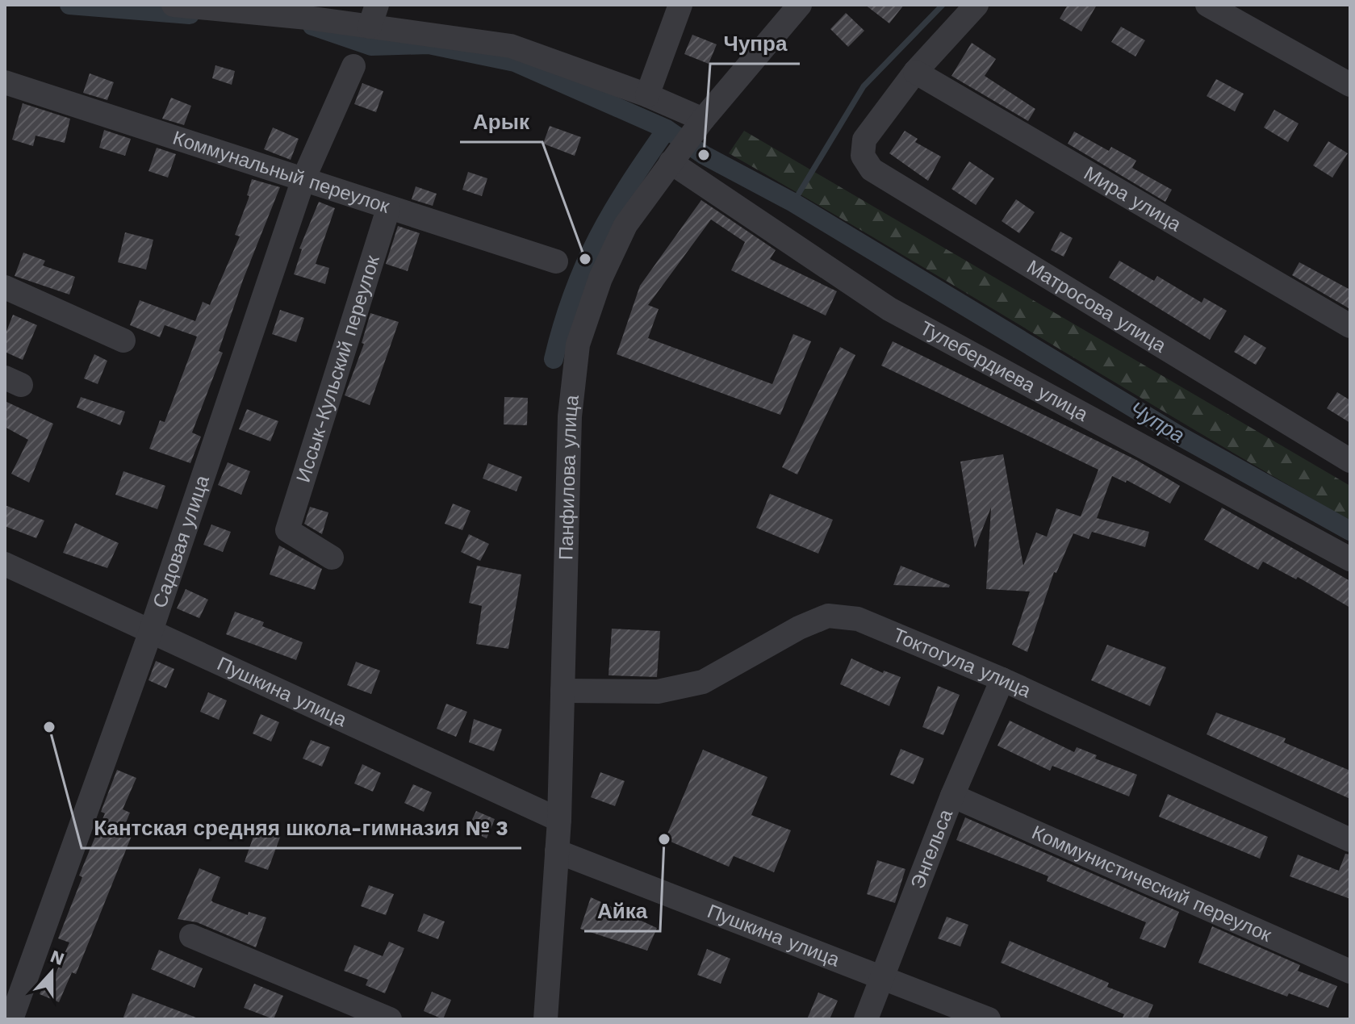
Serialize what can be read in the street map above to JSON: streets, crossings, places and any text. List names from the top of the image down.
{
  "streets": {
    "street": [
      "Коммунальный переулок",
      "Мира улица",
      "Матросова улица",
      "Иссык-Кульский переулок",
      "Тулебердиева улица",
      "Панфилова улица",
      "Садовая улица",
      "Токтогула улица",
      "Пушкина улица",
      "Энгельса",
      "Коммунистический переулок"
    ]
  },
  "crossings": [
    ["Коммунальный переулок", "Иссык-Кульский переулок"],
    ["Коммунальный переулок", "Садовая улица"],
    ["Мира улица", "Матросова улица"],
    ["Тулебердиева улица", "Панфилова улица"],
    ["Панфилова улица", "Токтогула улица"],
    ["Панфилова улица", "Пушкина улица"],
    ["Садовая улица", "Пушкина улица"],
    ["Токтогула улица", "Энгельса"],
    ["Пушкина улица", "Энгельса"],
    ["Энгельса", "Коммунистический переулок"]
  ],
  "water": ["Чупра"],
  "places": [
    "Чупра",
    "Арык",
    "Кантская средняя школа-гимназия № 3",
    "Айка"
  ],
  "north": "top"
}
